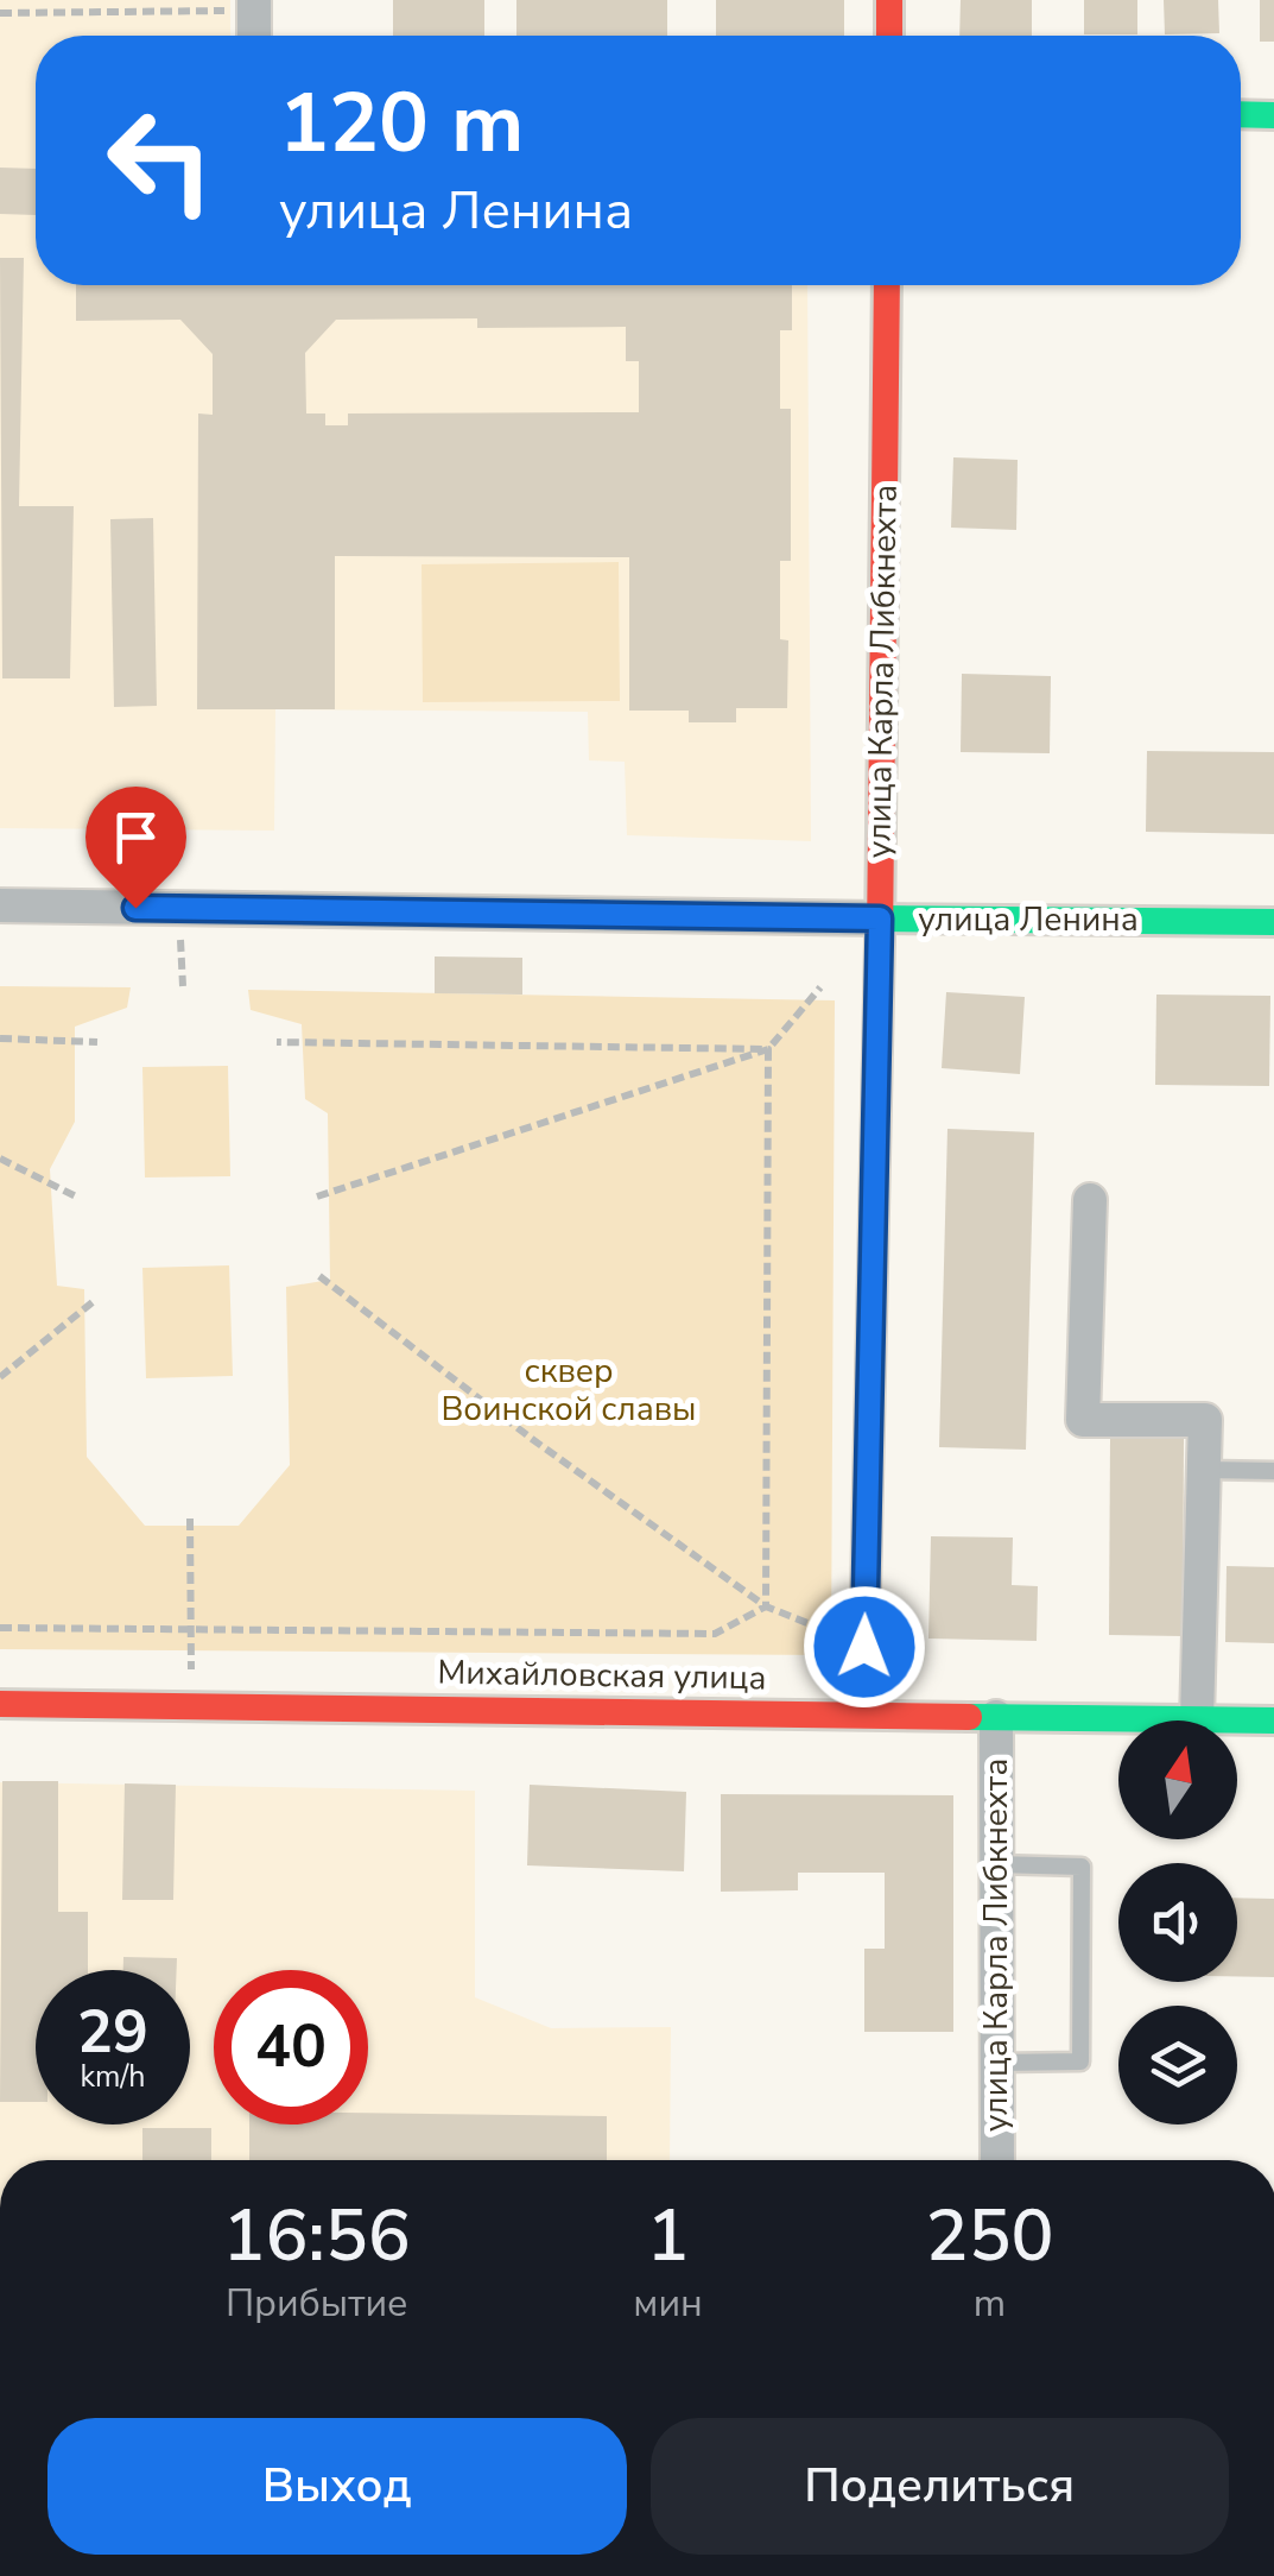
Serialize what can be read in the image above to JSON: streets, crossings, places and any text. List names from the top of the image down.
{
  "streets": {
    "street": ["улица Карла Либкнехта", "улица Ленина", "Михайловская улица"]
  },
  "crossings": [
    ["улица Карла Либкнехта", "улица Ленина"],
    ["улица Карла Либкнехта", "Михайловская улица"]
  ],
  "parks": ["сквер Воинской славы"],
  "north": "top",
  "page": {
    "turn": ["120 m", "улица Ленина"],
    "speed": "29 km/h",
    "limit": "40",
    "eta": [
      "16:56",
      "Прибытие",
      "1",
      "мин",
      "250",
      "m"
    ],
    "buttons": ["Выход", "Поделиться"]
  }
}
